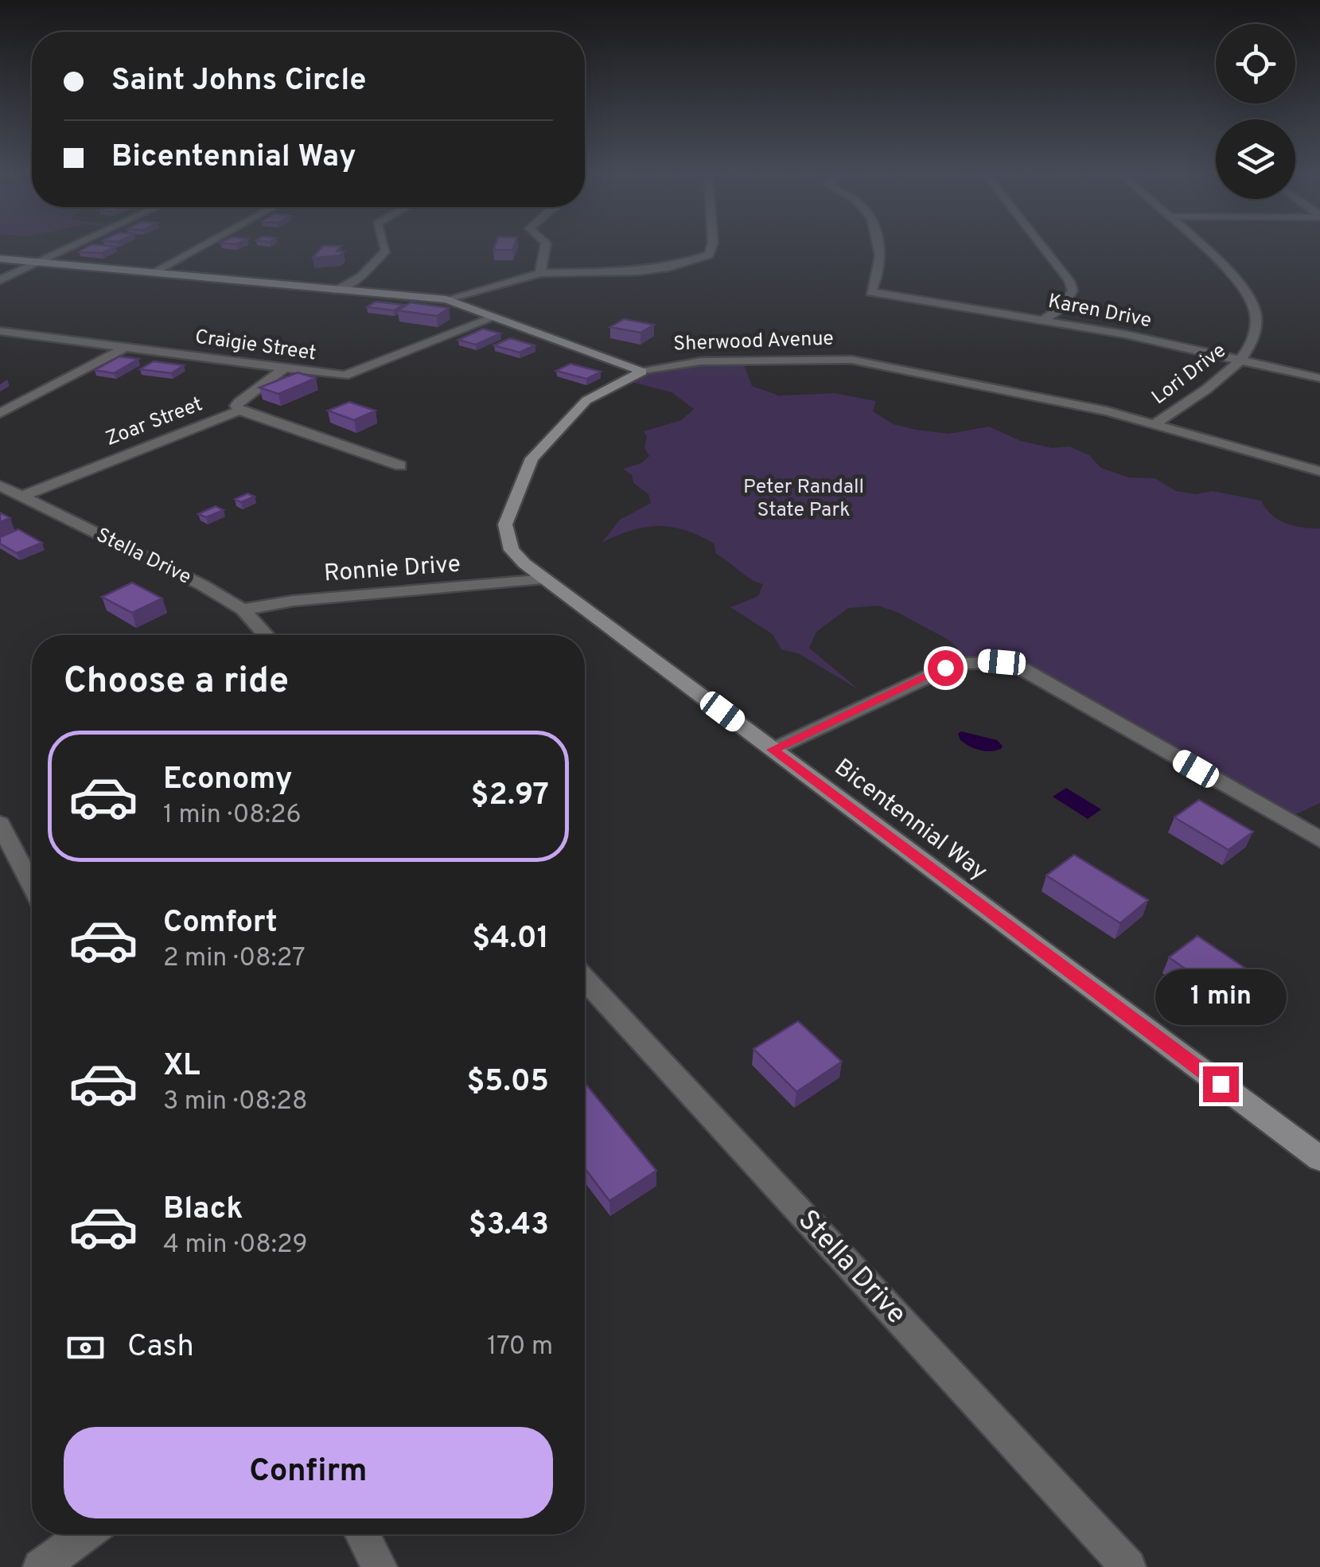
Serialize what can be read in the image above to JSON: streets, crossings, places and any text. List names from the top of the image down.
{
  "streets": {
    "street": [
      "Karen Drive",
      "Sherwood Avenue",
      "Craigie Street",
      "Lori Drive",
      "Zoar Street",
      "Stella Drive",
      "Ronnie Drive",
      "Bicentennial Way"
    ]
  },
  "crossings": [
    ["Karen Drive", "Lori Drive"],
    ["Sherwood Avenue", "Craigie Street"],
    ["Sherwood Avenue", "Lori Drive"],
    ["Sherwood Avenue", "Bicentennial Way"],
    ["Craigie Street", "Zoar Street"],
    ["Zoar Street", "Stella Drive"],
    ["Stella Drive", "Ronnie Drive"],
    ["Ronnie Drive", "Bicentennial Way"]
  ],
  "parks": ["Peter Randall State Park"],
  "page": {
    "banner": ["Saint Johns Circle", "Bicentennial Way"],
    "heading": "Choose a ride",
    "list": [
      {
        "name": "Economy",
        "note": "1 min · 08:26",
        "value": "$2.97"
      },
      {
        "name": "Comfort",
        "note": "2 min · 08:27",
        "value": "$4.01"
      },
      {
        "name": "XL",
        "note": "3 min · 08:28",
        "value": "$5.05"
      },
      {
        "name": "Black",
        "note": "4 min · 08:29",
        "value": "$3.43"
      }
    ],
    "bubble": "1 min",
    "pay": ["Cash", "170 m"],
    "buttons": "Confirm"
  }
}
